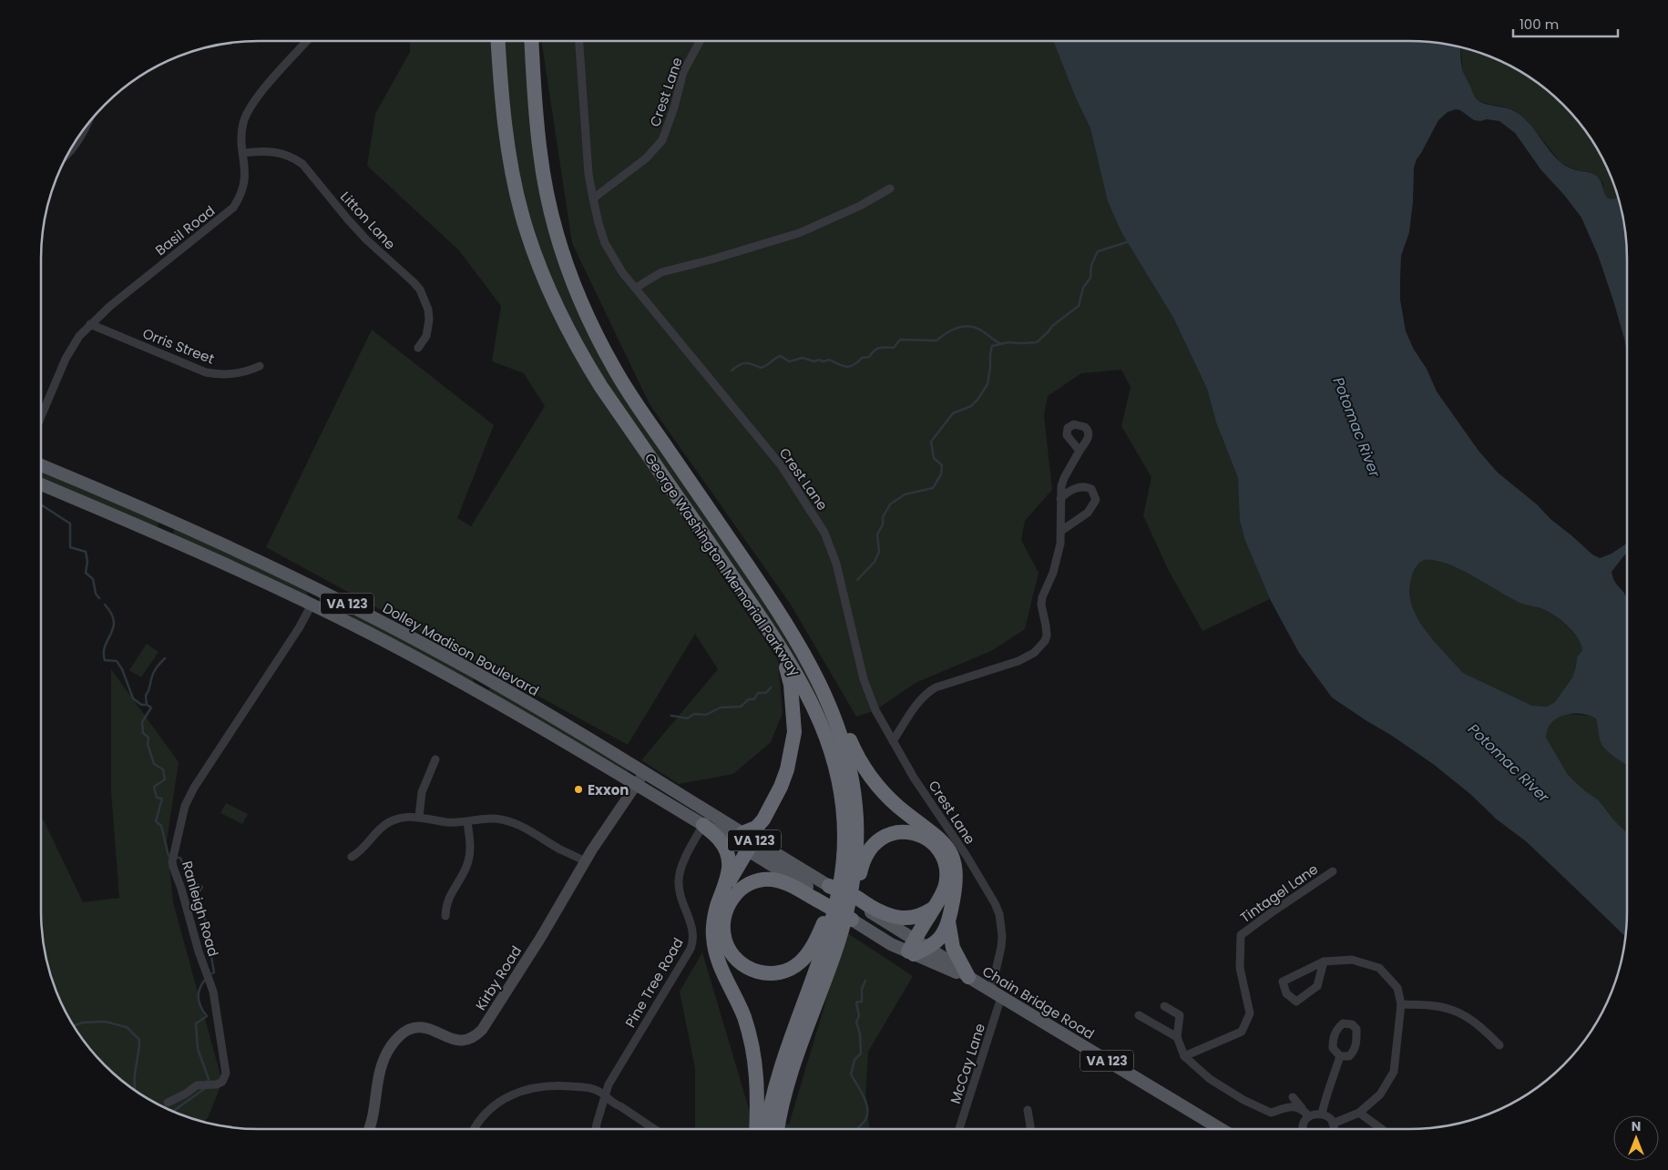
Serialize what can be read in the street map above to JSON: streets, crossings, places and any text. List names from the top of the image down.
{
  "streets": {
    "highway": ["George Washington Memorial Parkway"],
    "main road": [
      "VA 123",
      "Dolley Madison Boulevard",
      "Kirby Road",
      "Chain Bridge Road"
    ],
    "street": [
      "Crest Lane",
      "Litton Lane",
      "Basil Road",
      "Orris Street",
      "Tintagel Lane",
      "Ranleigh Road",
      "Pine Tree Road",
      "McCay Lane"
    ]
  },
  "crossings": [
    ["Crest Lane", "Chain Bridge Road"],
    ["Crest Lane", "McCay Lane"],
    ["Litton Lane", "Basil Road"],
    ["Basil Road", "Orris Street"],
    ["George Washington Memorial Parkway", "Dolley Madison Boulevard"],
    ["Dolley Madison Boulevard", "Ranleigh Road"],
    ["Dolley Madison Boulevard", "Kirby Road"],
    ["Dolley Madison Boulevard", "Pine Tree Road"],
    ["Chain Bridge Road", "McCay Lane"]
  ],
  "water": ["Potomac River"],
  "places": ["Exxon"],
  "scale_bar": "100 m",
  "north": "top"
}
